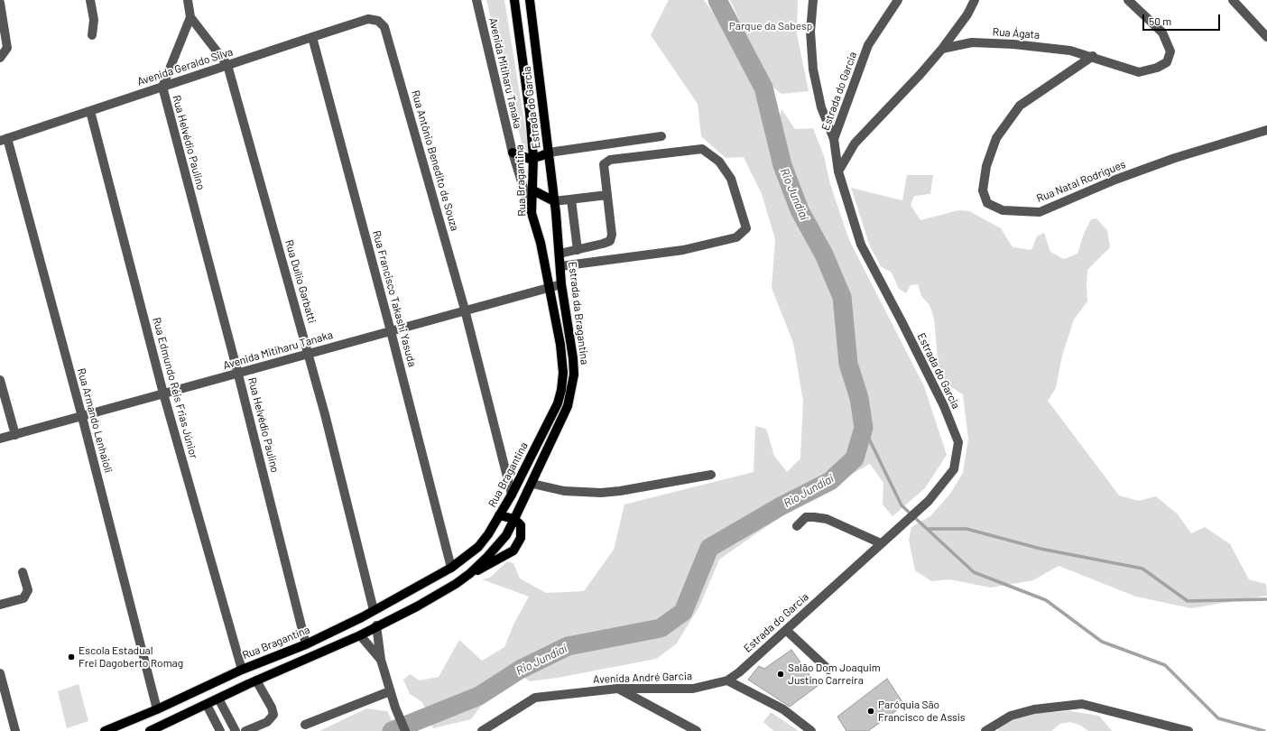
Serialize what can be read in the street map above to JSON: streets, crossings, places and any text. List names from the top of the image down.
{
  "streets": {
    "main road": ["Estrada do Garcia", "Rua Bragantina", "Estrada da Bragantina"],
    "street": [
      "Rua Ágata",
      "Avenida Geraldo Silva",
      "Avenida Mitiharu Tanaka",
      "Rua Helvédio Paulino",
      "Rua Antônio Benedito de Souza",
      "Rua Natal Rodrigues",
      "Rua Duílio Garbatti",
      "Rua Francisco Takashi Yasuda",
      "Rua Edmundo Réis Frias Júnior",
      "Rua Armando Lenhaioli",
      "Avenida André Garcia"
    ]
  },
  "crossings": [
    ["Rua Ágata", "Rua Natal Rodrigues"],
    ["Avenida Geraldo Silva", "Rua Helvédio Paulino"],
    ["Avenida Geraldo Silva", "Rua Antônio Benedito de Souza"],
    ["Avenida Geraldo Silva", "Rua Duílio Garbatti"],
    ["Avenida Geraldo Silva", "Rua Francisco Takashi Yasuda"],
    ["Avenida Geraldo Silva", "Rua Edmundo Réis Frias Júnior"],
    ["Avenida Geraldo Silva", "Rua Armando Lenhaioli"],
    ["Avenida Mitiharu Tanaka", "Rua Helvédio Paulino"],
    ["Avenida Mitiharu Tanaka", "Rua Antônio Benedito de Souza"],
    ["Avenida Mitiharu Tanaka", "Rua Bragantina"],
    ["Avenida Mitiharu Tanaka", "Rua Duílio Garbatti"],
    ["Avenida Mitiharu Tanaka", "Rua Francisco Takashi Yasuda"],
    ["Avenida Mitiharu Tanaka", "Estrada da Bragantina"],
    ["Avenida Mitiharu Tanaka", "Rua Edmundo Réis Frias Júnior"],
    ["Avenida Mitiharu Tanaka", "Rua Armando Lenhaioli"],
    ["Estrada do Garcia", "Estrada da Bragantina"],
    ["Estrada do Garcia", "Avenida André Garcia"],
    ["Rua Helvédio Paulino", "Rua Bragantina"],
    ["Rua Antônio Benedito de Souza", "Rua Bragantina"],
    ["Rua Bragantina", "Rua Duílio Garbatti"],
    ["Rua Bragantina", "Rua Francisco Takashi Yasuda"],
    ["Rua Bragantina", "Rua Edmundo Réis Frias Júnior"],
    ["Rua Bragantina", "Rua Armando Lenhaioli"]
  ],
  "water": ["Rio Jundiaí"],
  "parks": ["Parque da Sabesp"],
  "places": ["Escola Estadual Frei Dagoberto Romag", "Salão Dom Joaquim Justino Carreira", "Paróquia São Francisco de Assis"],
  "scale_bar": "50 m"
}
